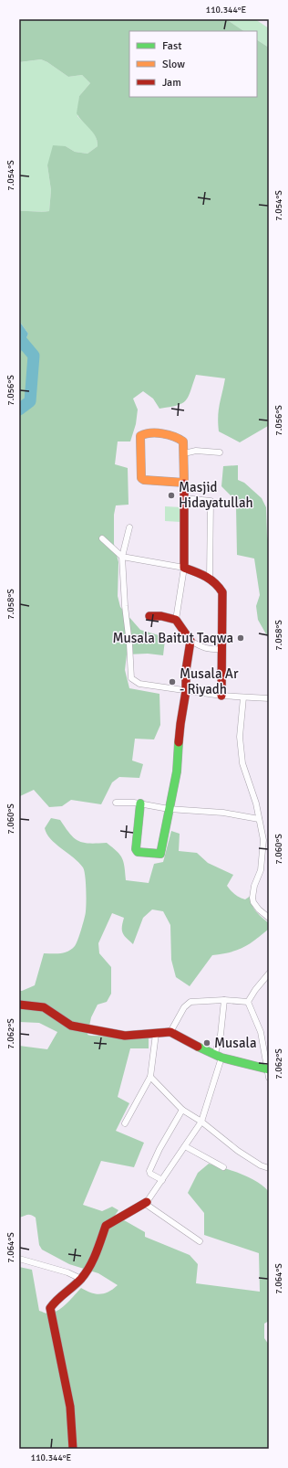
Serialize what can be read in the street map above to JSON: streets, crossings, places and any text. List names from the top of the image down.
{
  "places": [
    "Masjid Hidayatullah",
    "Musala Baitut Taqwa",
    "Musala Ar - Riyadh",
    "Musala"
  ],
  "legend": ["Fast", "Slow", "Jam"],
  "coordinates": [
    "110.344°E",
    "7.054°S",
    "7.056°S",
    "7.058°S",
    "7.060°S",
    "7.062°S",
    "7.064°S"
  ]
}
